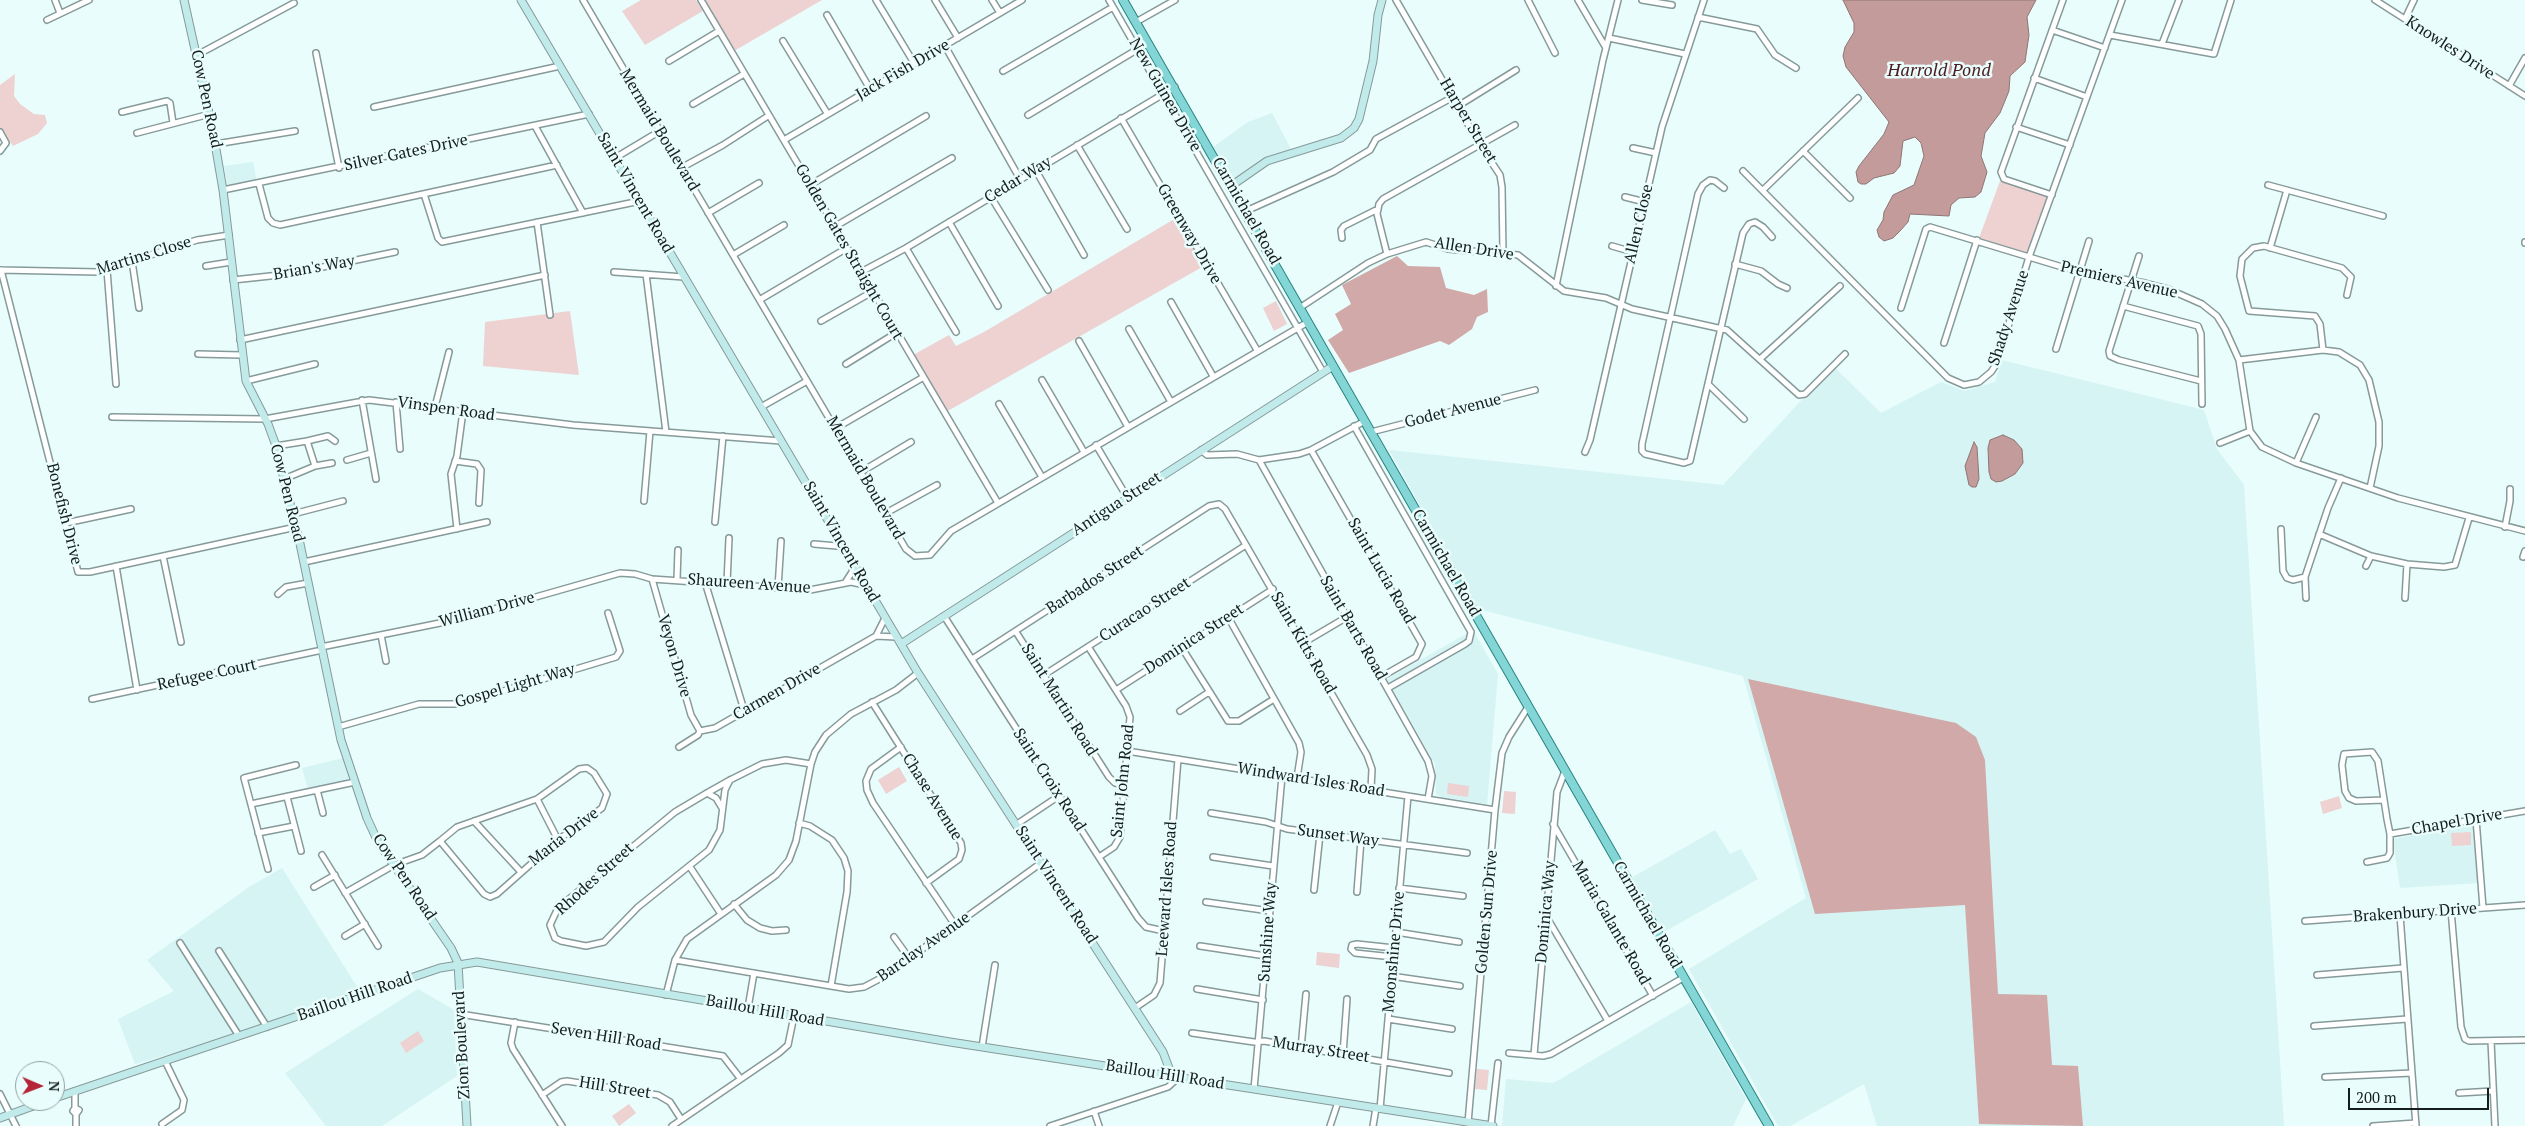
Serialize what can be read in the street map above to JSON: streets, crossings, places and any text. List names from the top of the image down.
{
  "streets": {
    "main road": [
      "Cow Pen Road",
      "Saint Vincent Road",
      "Carmichael Road",
      "Antigua Street",
      "Baillou Hill Road",
      "Zion Boulevard"
    ],
    "street": [
      "Knowles Drive",
      "Jack Fish Drive",
      "New Guinea Drive",
      "Harper Street",
      "Mermaid Boulevard",
      "Silver Gates Drive",
      "Cedar Way",
      "Allen Close",
      "Greenway Drive",
      "Allen Drive",
      "Golden Gates Straight Court",
      "Martins Close",
      "Brian's Way",
      "Premiers Avenue",
      "Shady Avenue",
      "Vinspen Road",
      "Godet Avenue",
      "Bonefish Drive",
      "Saint Lucia Road",
      "Barbados Street",
      "Shaureen Avenue",
      "William Drive",
      "Curacao Street",
      "Saint Barts Road",
      "Dominica Street",
      "Saint Kitts Road",
      "Veyon Drive",
      "Refugee Court",
      "Gospel Light Way",
      "Carmen Drive",
      "Saint Martin Road",
      "Saint Croix Road",
      "Windward Isles Road",
      "Saint John Road",
      "Chase Avenue",
      "Chapel Drive",
      "Sunset Way",
      "Maria Drive",
      "Rhodes Street",
      "Leeward Isles Road",
      "Golden Sun Drive",
      "Dominica Way",
      "Brakenbury Drive",
      "Maria Galante Road",
      "Sunshine Way",
      "Barclay Avenue",
      "Moonshine Drive",
      "Seven Hill Road",
      "Murray Street",
      "Hill Street"
    ]
  },
  "crossings": [
    ["Jack Fish Drive", "Golden Gates Straight Court"],
    ["New Guinea Drive", "Mermaid Boulevard"],
    ["New Guinea Drive", "Cedar Way"],
    ["New Guinea Drive", "Antigua Street"],
    ["Cow Pen Road", "Silver Gates Drive"],
    ["Cow Pen Road", "Martins Close"],
    ["Cow Pen Road", "Brian's Way"],
    ["Cow Pen Road", "Vinspen Road"],
    ["Cow Pen Road", "Bonefish Drive"],
    ["Cow Pen Road", "William Drive"],
    ["Cow Pen Road", "Refugee Court"],
    ["Cow Pen Road", "Gospel Light Way"],
    ["Cow Pen Road", "Maria Drive"],
    ["Cow Pen Road", "Baillou Hill Road"],
    ["Cow Pen Road", "Zion Boulevard"],
    ["Harper Street", "Allen Drive"],
    ["Mermaid Boulevard", "Carmichael Road"],
    ["Mermaid Boulevard", "Greenway Drive"],
    ["Mermaid Boulevard", "Golden Gates Straight Court"],
    ["Silver Gates Drive", "Saint Vincent Road"],
    ["Cedar Way", "Carmichael Road"],
    ["Cedar Way", "Greenway Drive"],
    ["Cedar Way", "Golden Gates Straight Court"],
    ["Saint Vincent Road", "Vinspen Road"],
    ["Saint Vincent Road", "Antigua Street"],
    ["Saint Vincent Road", "Shaureen Avenue"],
    ["Saint Vincent Road", "Leeward Isles Road"],
    ["Saint Vincent Road", "Barclay Avenue"],
    ["Saint Vincent Road", "Baillou Hill Road"],
    ["Carmichael Road", "Allen Drive"],
    ["Carmichael Road", "Godet Avenue"],
    ["Carmichael Road", "Antigua Street"],
    ["Carmichael Road", "Golden Sun Drive"],
    ["Carmichael Road", "Dominica Way"],
    ["Allen Close", "Allen Drive"],
    ["Martins Close", "Bonefish Drive"],
    ["Premiers Avenue", "Shady Avenue"],
    ["Antigua Street", "Saint Croix Road"],
    ["Saint Lucia Road", "Saint Barts Road"],
    ["Barbados Street", "Saint Kitts Road"],
    ["Barbados Street", "Saint Martin Road"],
    ["Barbados Street", "Saint Croix Road"],
    ["Shaureen Avenue", "William Drive"],
    ["Shaureen Avenue", "Veyon Drive"],
    ["William Drive", "Veyon Drive"],
    ["William Drive", "Refugee Court"],
    ["Curacao Street", "Saint Kitts Road"],
    ["Curacao Street", "Saint Martin Road"],
    ["Curacao Street", "Saint John Road"],
    ["Saint Barts Road", "Windward Isles Road"],
    ["Dominica Street", "Saint Kitts Road"],
    ["Dominica Street", "Saint John Road"],
    ["Saint Kitts Road", "Windward Isles Road"],
    ["Veyon Drive", "Carmen Drive"],
    ["Saint Martin Road", "Saint John Road"],
    ["Saint Croix Road", "Saint John Road"],
    ["Saint Croix Road", "Leeward Isles Road"],
    ["Windward Isles Road", "Saint John Road"],
    ["Windward Isles Road", "Leeward Isles Road"],
    ["Windward Isles Road", "Golden Sun Drive"],
    ["Windward Isles Road", "Sunshine Way"],
    ["Windward Isles Road", "Moonshine Drive"],
    ["Sunset Way", "Sunshine Way"],
    ["Sunset Way", "Moonshine Drive"],
    ["Golden Sun Drive", "Baillou Hill Road"],
    ["Dominica Way", "Maria Galante Road"],
    ["Sunshine Way", "Baillou Hill Road"],
    ["Sunshine Way", "Murray Street"],
    ["Moonshine Drive", "Baillou Hill Road"],
    ["Moonshine Drive", "Murray Street"],
    ["Baillou Hill Road", "Zion Boulevard"],
    ["Seven Hill Road", "Zion Boulevard"]
  ],
  "water": ["Harrold Pond"],
  "scale_bar": "200 m",
  "north": "right"
}
